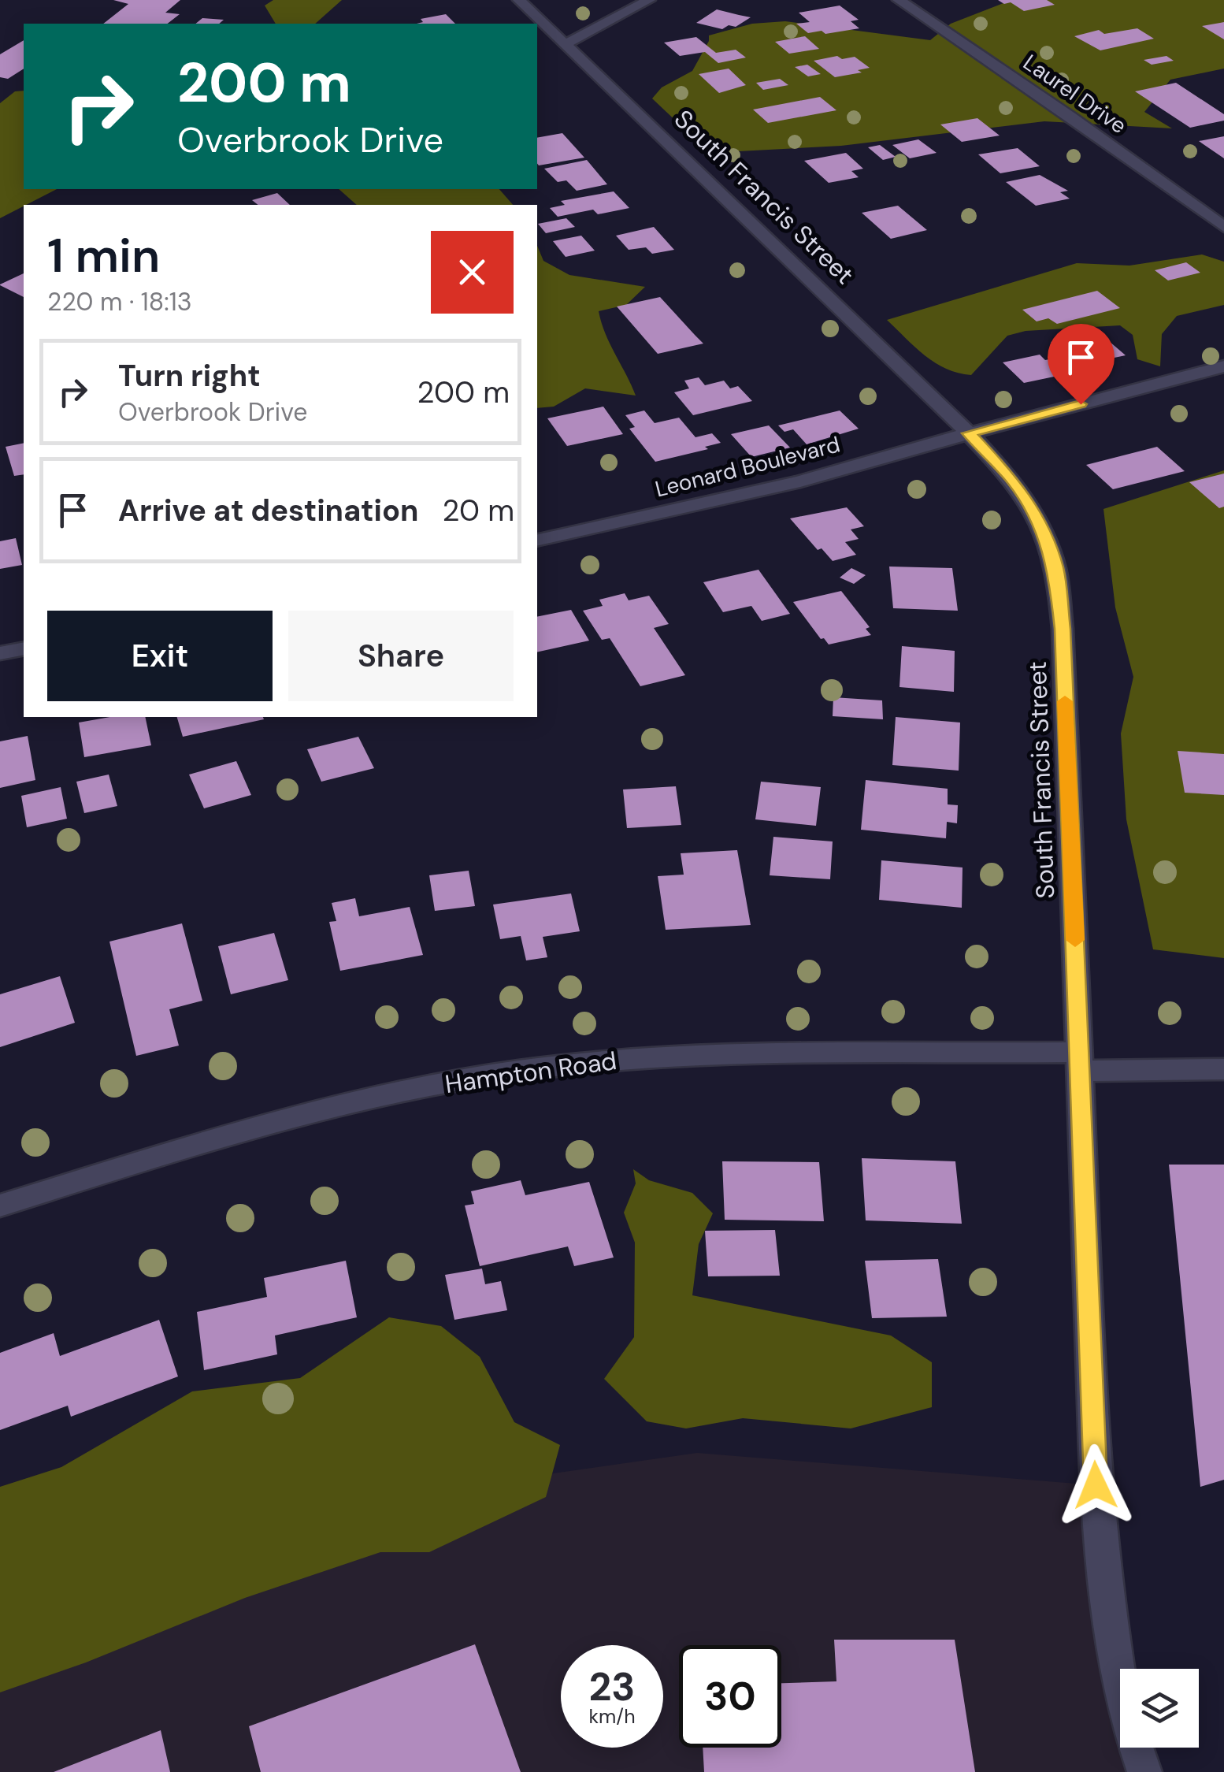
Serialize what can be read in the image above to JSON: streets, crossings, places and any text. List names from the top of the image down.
{
  "streets": {
    "street": [
      "Laurel Drive",
      "South Francis Street",
      "Leonard Boulevard",
      "Hampton Road"
    ]
  },
  "crossings": [
    ["South Francis Street", "Leonard Boulevard"],
    ["South Francis Street", "Hampton Road"]
  ],
  "page": {
    "turn": ["200 m", "Overbrook Drive"],
    "heading": ["1 min", "220 m · 18:13"],
    "list": [
      {
        "name": "Turn right",
        "note": "Overbrook Drive",
        "value": "200 m"
      },
      {
        "name": "Arrive at destination",
        "value": "20 m"
      }
    ],
    "buttons": ["Exit", "Share"],
    "speed": "23 km/h",
    "limit": "30"
  }
}
